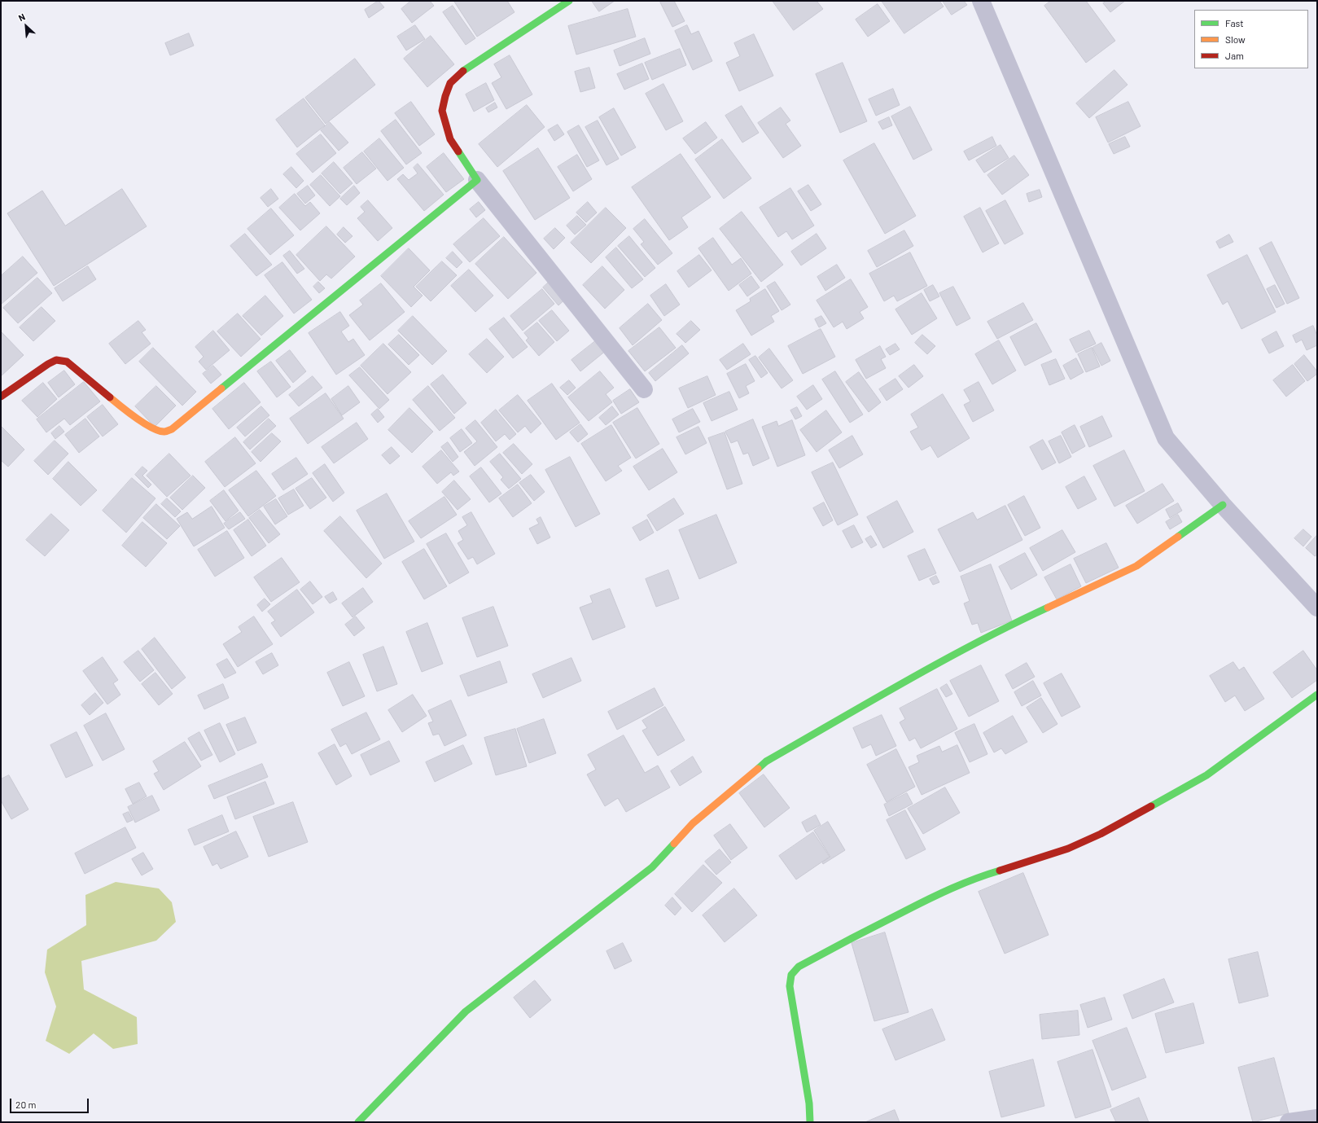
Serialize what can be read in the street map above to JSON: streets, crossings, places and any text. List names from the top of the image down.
{
  "legend": ["Fast", "Slow", "Jam"],
  "scale_bar": "20 m",
  "north": "top left"
}
